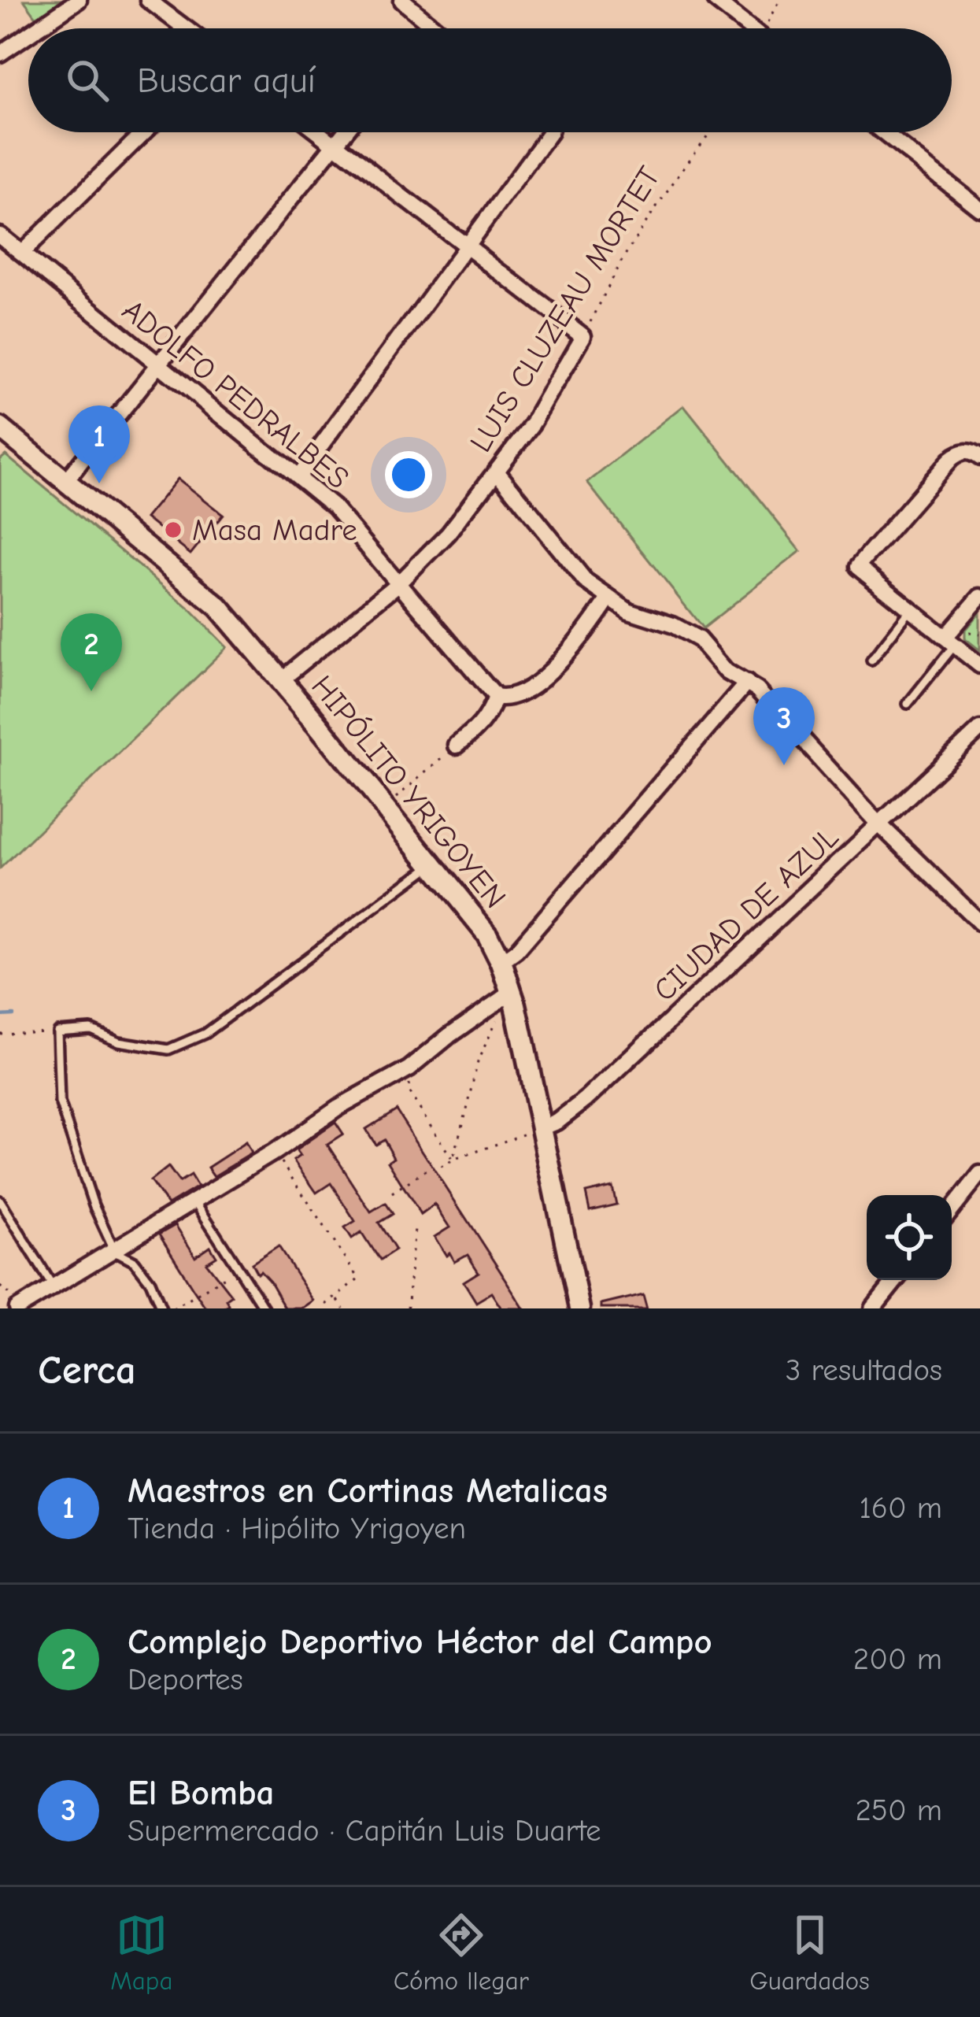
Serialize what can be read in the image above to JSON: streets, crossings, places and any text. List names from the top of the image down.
{
  "streets": {
    "street": [
      "LUIS CLUZEAU MORTET",
      "ADOLFO PEDRALBES",
      "HIPÓLITO YRIGOYEN",
      "CIUDAD DE AZUL"
    ]
  },
  "crossings": [
    ["LUIS CLUZEAU MORTET", "ADOLFO PEDRALBES"],
    ["LUIS CLUZEAU MORTET", "HIPÓLITO YRIGOYEN"],
    ["HIPÓLITO YRIGOYEN", "CIUDAD DE AZUL"]
  ],
  "places": ["Masa Madre"],
  "page": {
    "search": "Buscar aquí",
    "pins": ["1", "2", "3"],
    "heading": ["Cerca", "3 resultados"],
    "list": [
      {
        "mark": "1",
        "name": "Maestros en Cortinas Metalicas",
        "note": "Tienda · Hipólito Yrigoyen",
        "value": "160 m"
      },
      {
        "mark": "2",
        "name": "Complejo Deportivo Héctor del Campo",
        "note": "Deportes",
        "value": "200 m"
      },
      {
        "mark": "3",
        "name": "El Bomba",
        "note": "Supermercado · Capitán Luis Duarte",
        "value": "250 m"
      }
    ],
    "nav": ["Mapa", "Cómo llegar", "Guardados"]
  }
}
